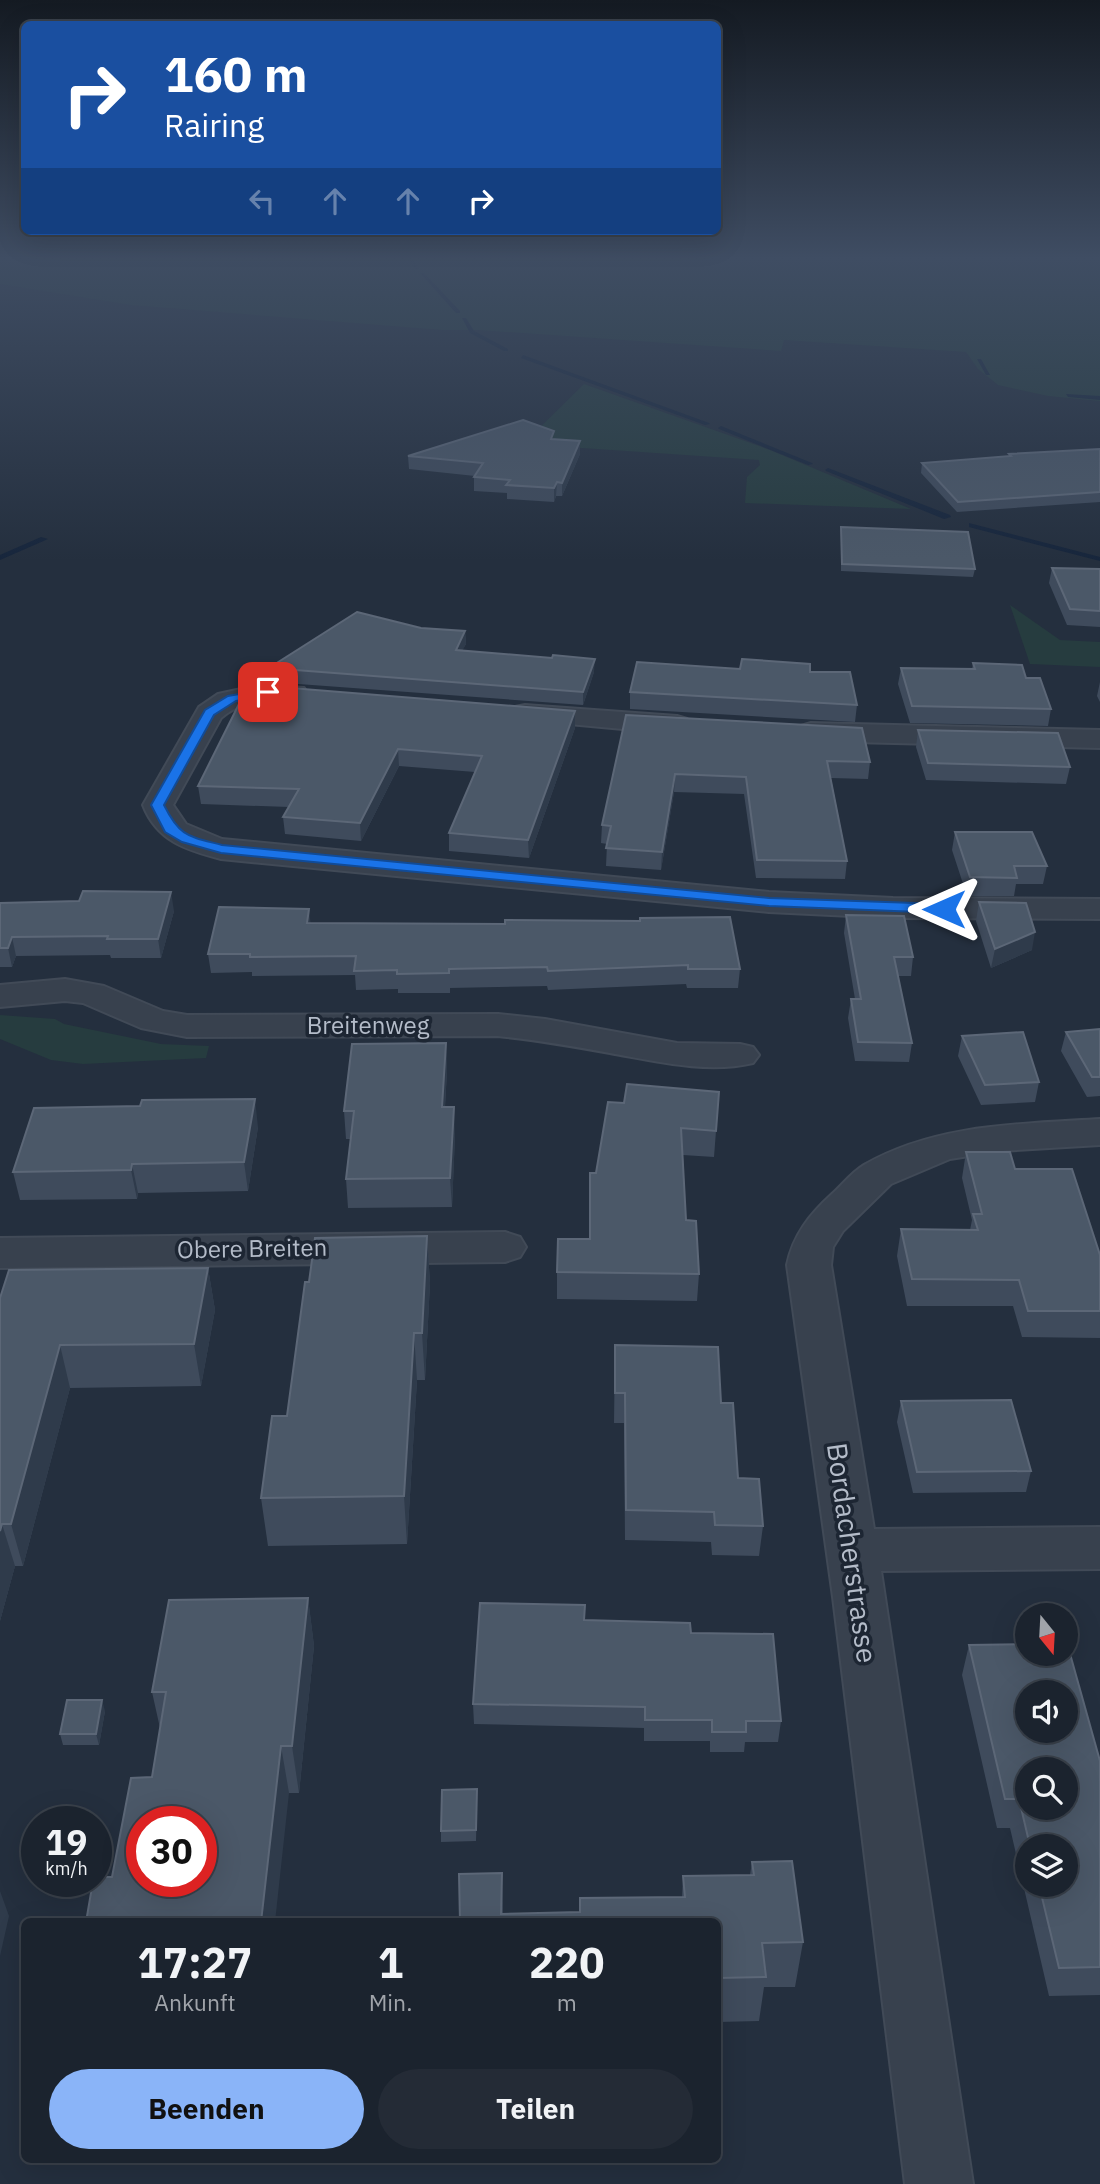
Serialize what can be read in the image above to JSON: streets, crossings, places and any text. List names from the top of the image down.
{
  "streets": {
    "street": ["Breitenweg", "Obere Breiten", "Bordacherstrasse"]
  },
  "north": "bottom",
  "page": {
    "turn": ["160 m", "Rairing"],
    "speed": "19 km/h",
    "limit": "30",
    "eta": [
      "17:27",
      "Ankunft",
      "1",
      "Min.",
      "220",
      "m"
    ],
    "buttons": ["Beenden", "Teilen"]
  }
}
